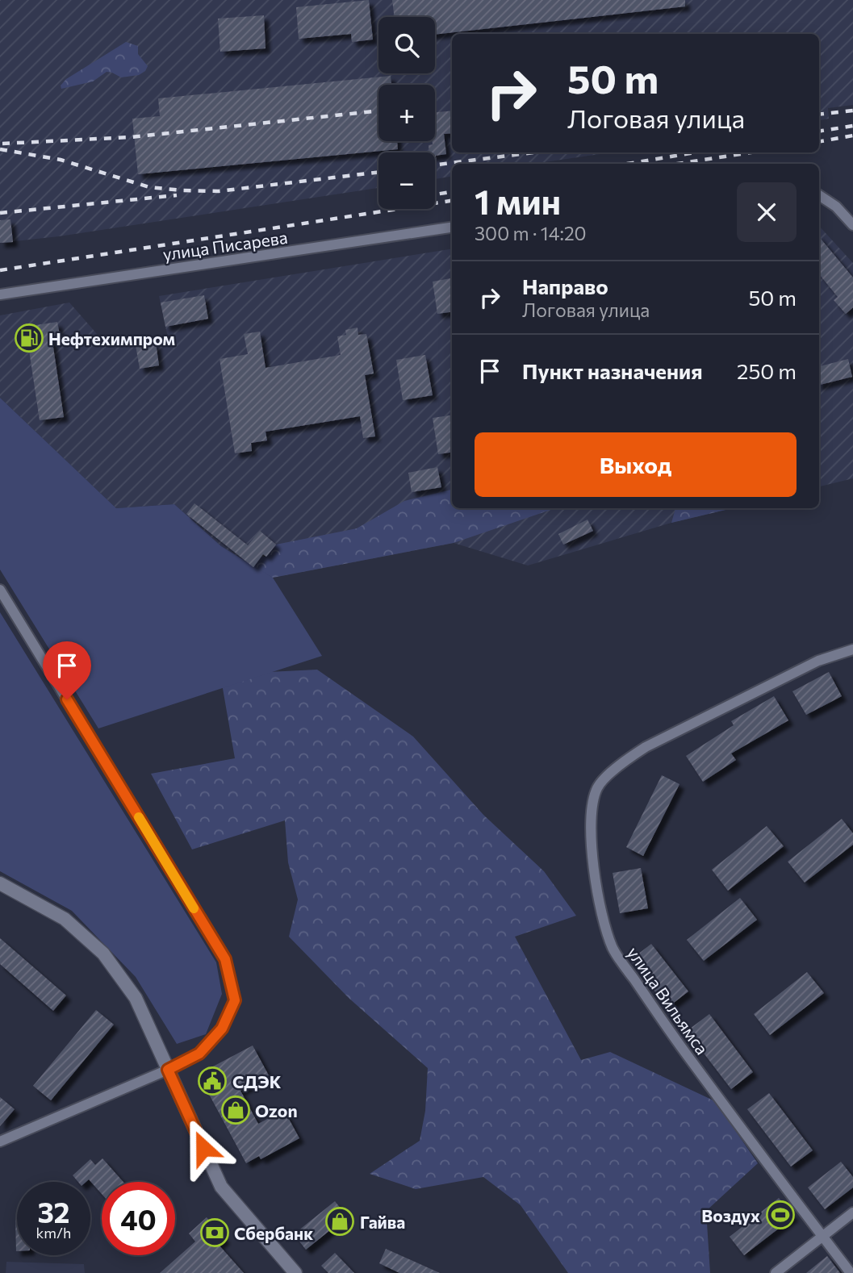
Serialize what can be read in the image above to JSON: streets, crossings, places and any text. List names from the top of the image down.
{
  "streets": {
    "street": ["улица Писарева", "улица Вильямса"]
  },
  "places": {
    "fuel station": ["Нефтехимпром"],
    "public building": ["СДЭК"],
    "shop": ["Ozon", "Гайва"],
    "sports": ["Воздух"],
    "bank": ["Сбербанк"]
  },
  "page": {
    "map_buttons": ["+", "−"],
    "turn": ["50 m", "Логовая улица"],
    "heading": ["1 мин", "300 m · 14:20"],
    "list": [
      {
        "name": "Направо",
        "note": "Логовая улица",
        "value": "50 m"
      },
      {
        "name": "Пункт назначения",
        "value": "250 m"
      }
    ],
    "buttons": "Выход",
    "speed": "32 km/h",
    "limit": "40"
  }
}
